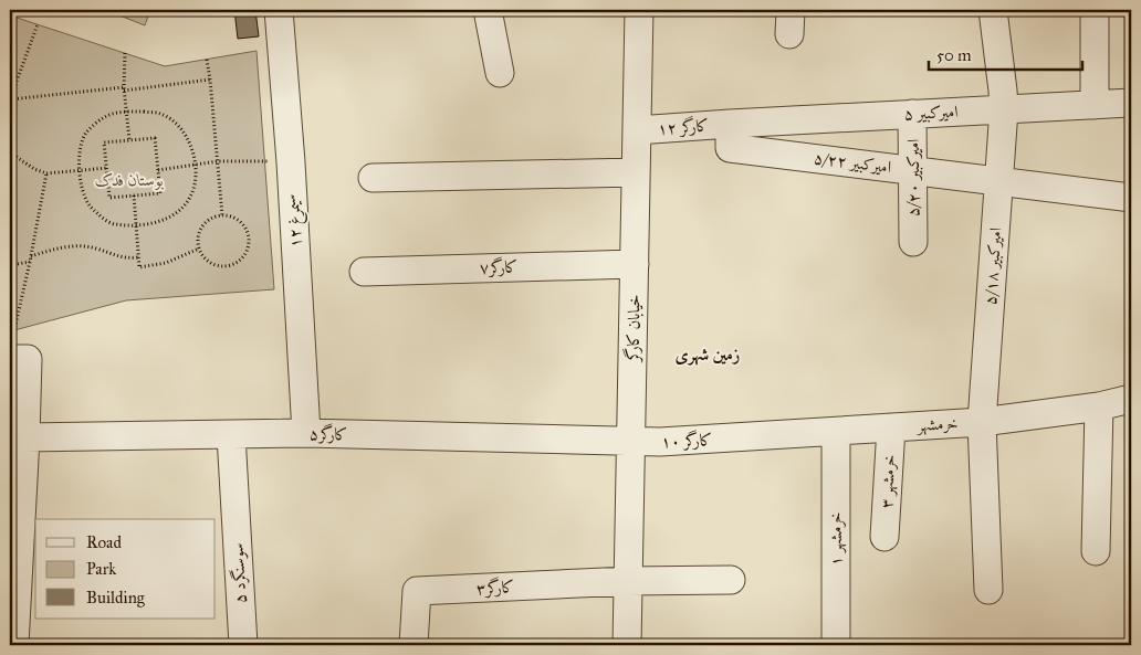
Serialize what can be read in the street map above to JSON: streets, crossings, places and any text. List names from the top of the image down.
{
  "streets": {
    "street": [
      "امیرکبیر ۵",
      "کارگر ۱۲",
      "امیرکبیر ۵/۲۲",
      "امیرکبیر ۵/۲۰",
      "سیمرغ ۱۲",
      "امیرکبیر ۵/۱۸",
      "کارگر۷",
      "خیابان کارگر",
      "خرمشهر",
      "کارگر۵",
      "کارگر ۱۰",
      "خرمشهر ۳",
      "خرمشهر ۱",
      "سوسنگرد ۵",
      "کارگر۳"
    ]
  },
  "crossings": [
    ["امیرکبیر ۵", "کارگر ۱۲"],
    ["امیرکبیر ۵", "امیرکبیر ۵/۲۲"],
    ["امیرکبیر ۵", "امیرکبیر ۵/۲۰"],
    ["امیرکبیر ۵", "امیرکبیر ۵/۱۸"],
    ["کارگر ۱۲", "امیرکبیر ۵/۲۲"],
    ["کارگر ۱۲", "خیابان کارگر"],
    ["سیمرغ ۱۲", "کارگر۵"],
    ["امیرکبیر ۵/۱۸", "خرمشهر"],
    ["کارگر۷", "خیابان کارگر"],
    ["خیابان کارگر", "کارگر۵"],
    ["خیابان کارگر", "کارگر ۱۰"],
    ["خیابان کارگر", "کارگر۳"],
    ["خرمشهر", "کارگر ۱۰"],
    ["خرمشهر", "خرمشهر ۳"],
    ["خرمشهر", "خرمشهر ۱"],
    ["کارگر۵", "کارگر ۱۰"],
    ["کارگر۵", "سوسنگرد ۵"]
  ],
  "districts": ["زمین شهری"],
  "parks": ["بوستان فدک"],
  "legend": ["Road", "Park", "Building"],
  "scale_bar": "50 m"
}
